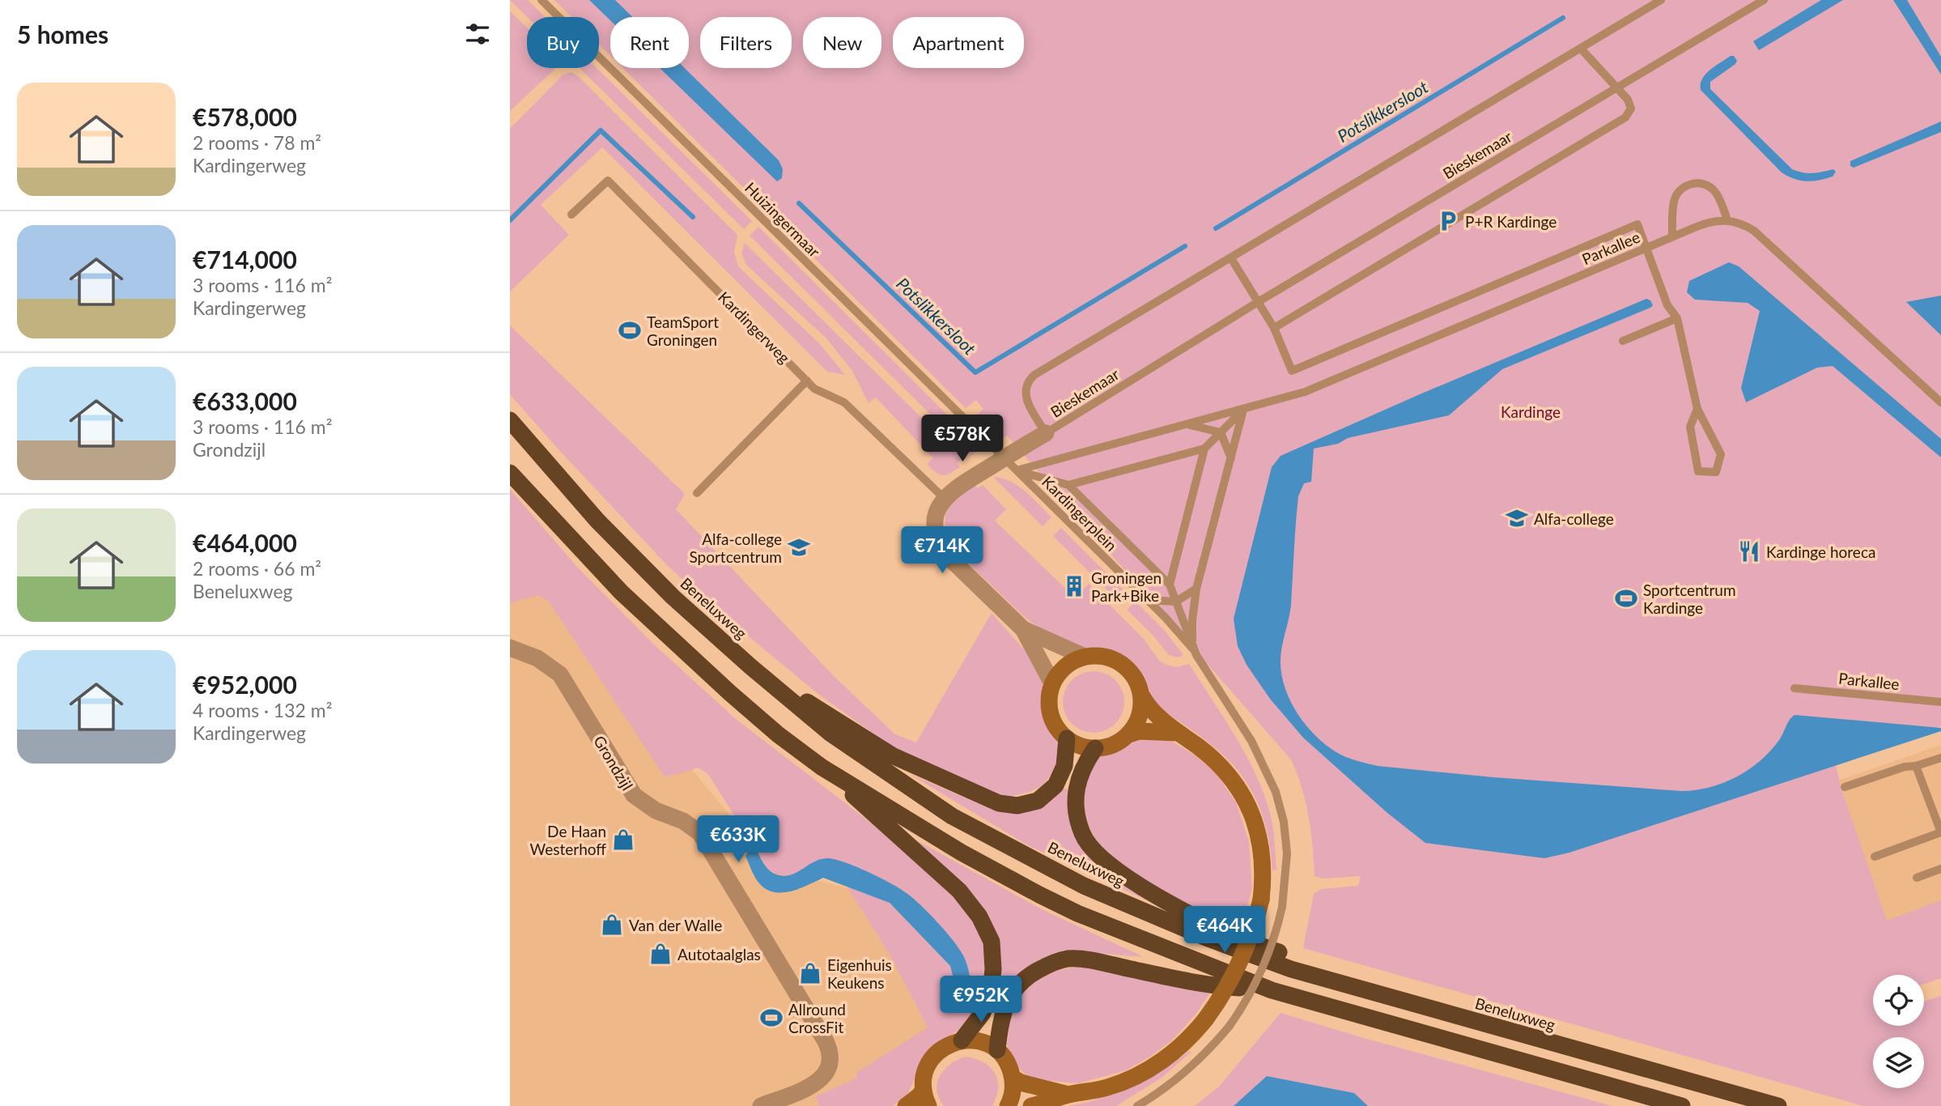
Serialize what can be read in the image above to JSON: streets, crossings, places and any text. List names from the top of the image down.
{
  "streets": {
    "highway": ["Beneluxweg"],
    "street": ["Grondzijl"],
    "lane": [
      "Bieskemaar",
      "Huizingermaar",
      "Parkallee",
      "Kardingerweg",
      "Kardingerplein"
    ]
  },
  "crossings": [
    ["Huizingermaar", "Kardingerplein"],
    ["Parkallee", "Kardingerplein"]
  ],
  "water": ["Potslikkersloot"],
  "parks": ["Kardinge"],
  "places": {
    "parking": ["P+R Kardinge"],
    "sports": ["TeamSport Groningen", "Sportcentrum Kardinge", "Allround CrossFit"],
    "school or university": ["Alfa-college", "Alfa-college Sportcentrum"],
    "restaurant": ["Kardinge horeca"],
    "building": ["Groningen Park+Bike"],
    "shop": [
      "De Haan Westerhoff",
      "Van der Walle",
      "Autotaalglas",
      "Eigenhuis Keukens"
    ]
  },
  "page": {
    "heading": "5 homes",
    "chip": [
      "Buy",
      "Rent",
      "Filters",
      "New",
      "Apartment"
    ],
    "list": [
      {
        "name": "€578,000",
        "note": "2 rooms · 78 m² · Kardingerweg"
      },
      {
        "name": "€714,000",
        "note": "3 rooms · 116 m² · Kardingerweg"
      },
      {
        "name": "€633,000",
        "note": "3 rooms · 116 m² · Grondzijl"
      },
      {
        "name": "€464,000",
        "note": "2 rooms · 66 m² · Beneluxweg"
      },
      {
        "name": "€952,000",
        "note": "4 rooms · 132 m² · Kardingerweg"
      }
    ],
    "price": [
      "€578K",
      "€714K",
      "€633K",
      "€464K",
      "€952K"
    ]
  }
}
